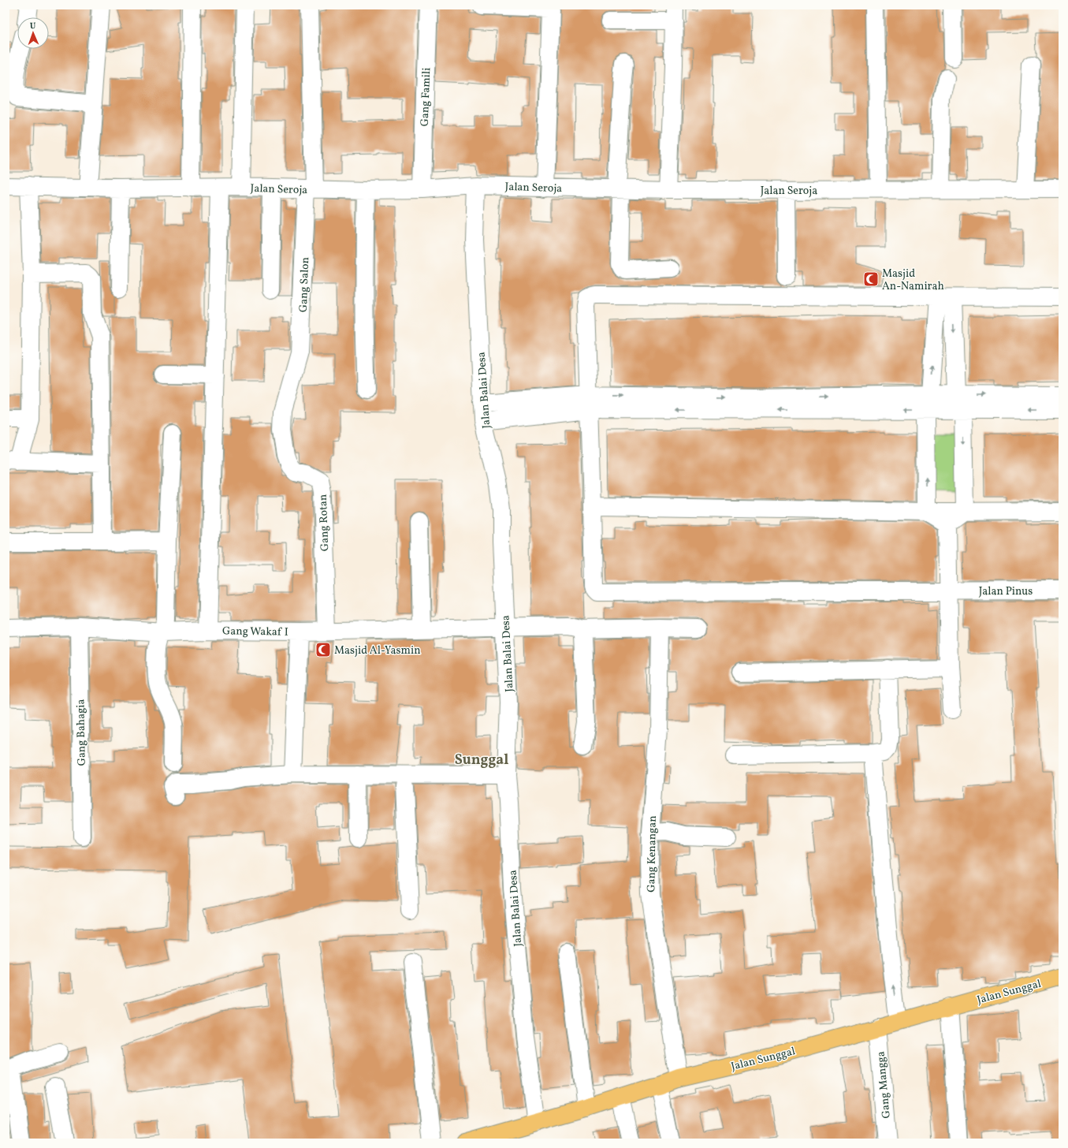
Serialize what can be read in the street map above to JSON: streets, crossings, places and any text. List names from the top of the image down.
{
  "streets": {
    "main road": ["Jalan Sunggal"],
    "street": [
      "Gang Famili",
      "Jalan Seroja",
      "Gang Salon",
      "Jalan Balai Desa",
      "Gang Rotan",
      "Jalan Pinus",
      "Gang Wakaf I",
      "Gang Bahagia",
      "Gang Kenangan",
      "Gang Mangga"
    ]
  },
  "crossings": [
    ["Gang Famili", "Jalan Seroja"],
    ["Jalan Seroja", "Gang Salon"],
    ["Jalan Seroja", "Jalan Balai Desa"],
    ["Gang Salon", "Gang Rotan"],
    ["Jalan Balai Desa", "Gang Wakaf I"],
    ["Jalan Balai Desa", "Jalan Sunggal"],
    ["Gang Rotan", "Gang Wakaf I"],
    ["Gang Wakaf I", "Gang Bahagia"],
    ["Gang Wakaf I", "Gang Kenangan"],
    ["Gang Kenangan", "Jalan Sunggal"],
    ["Jalan Sunggal", "Gang Mangga"]
  ],
  "districts": ["Sunggal"],
  "places": {
    "mosque": ["Masjid An-Namirah", "Masjid Al-Yasmin"]
  },
  "north": "top"
}
